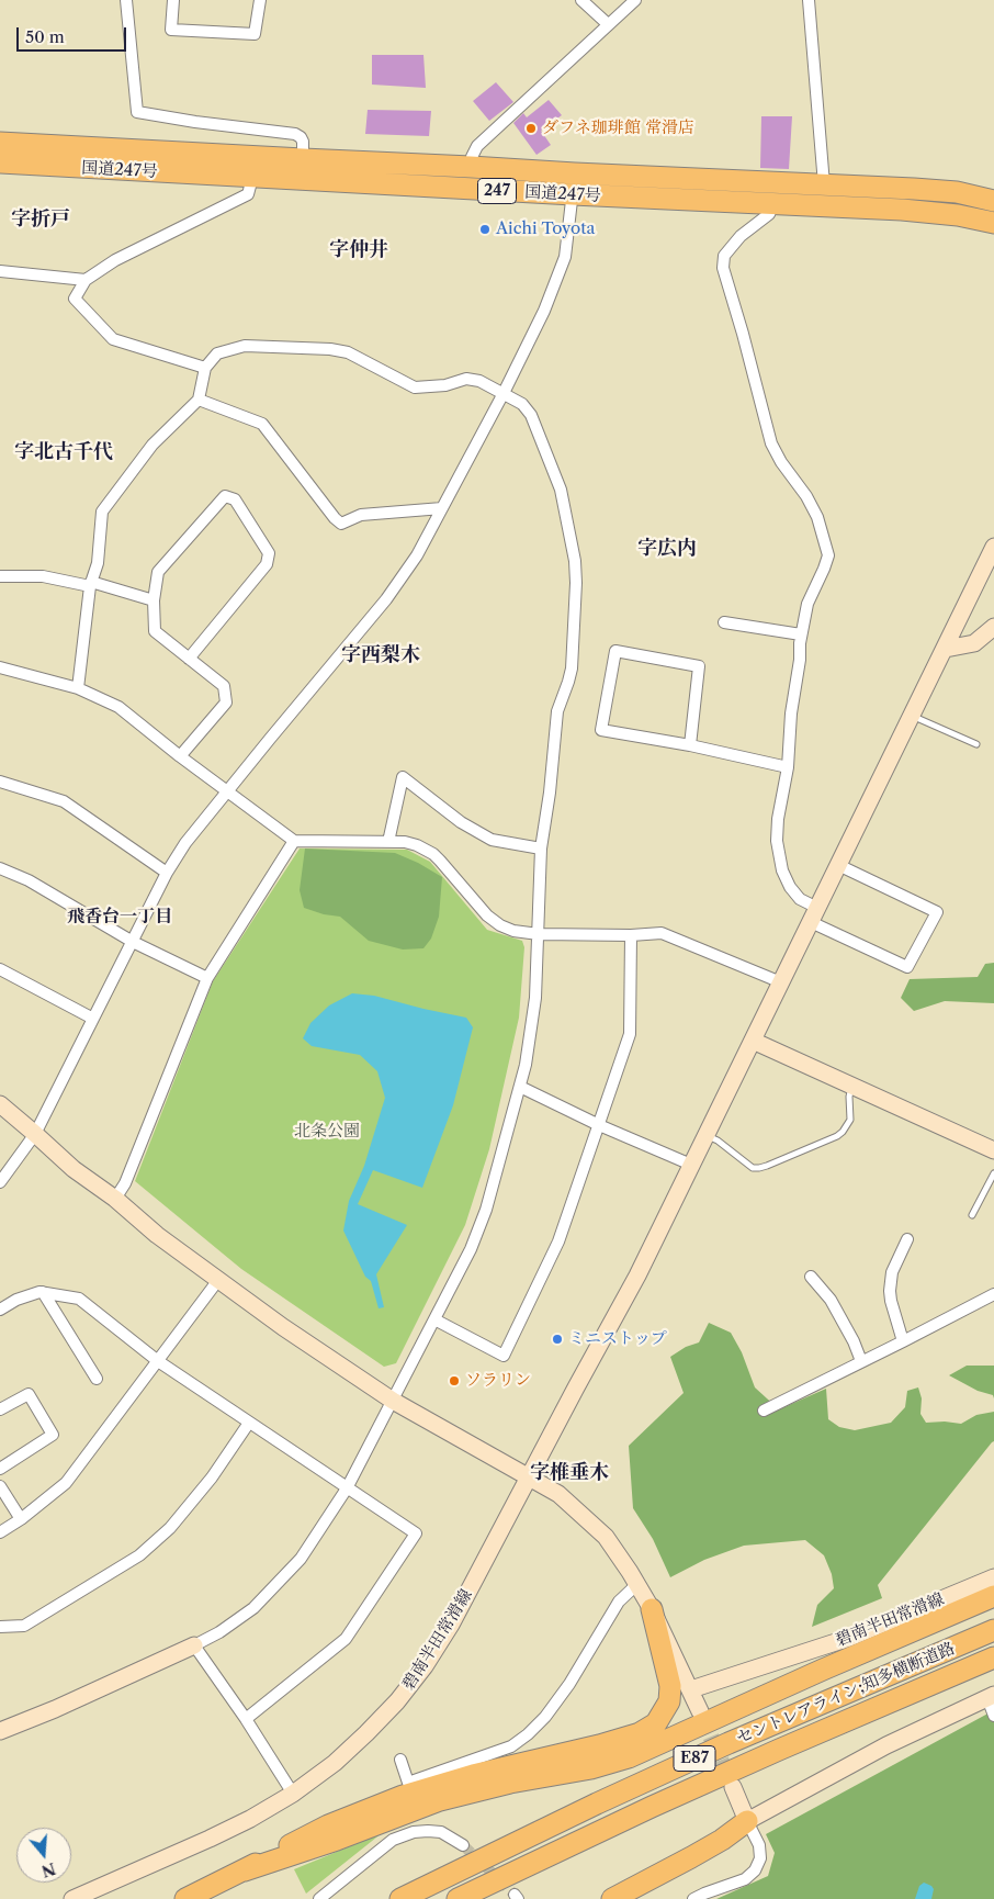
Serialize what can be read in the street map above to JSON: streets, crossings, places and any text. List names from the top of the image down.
{
  "streets": {
    "highway": [
      "国道247号",
      "247",
      "セントレアライン;知多横断道路",
      "E87"
    ],
    "street": ["碧南半田常滑線"]
  },
  "districts": [
    "字折戸",
    "字仲井",
    "字北古千代",
    "字広内",
    "字西梨木",
    "飛香台一丁目",
    "字椎垂木"
  ],
  "parks": ["北条公園"],
  "places": [
    "ダフネ珈琲館 常滑店",
    "Aichi Toyota",
    "ミニストップ",
    "ソラリン"
  ],
  "scale_bar": "50 m",
  "north": "bottom"
}
